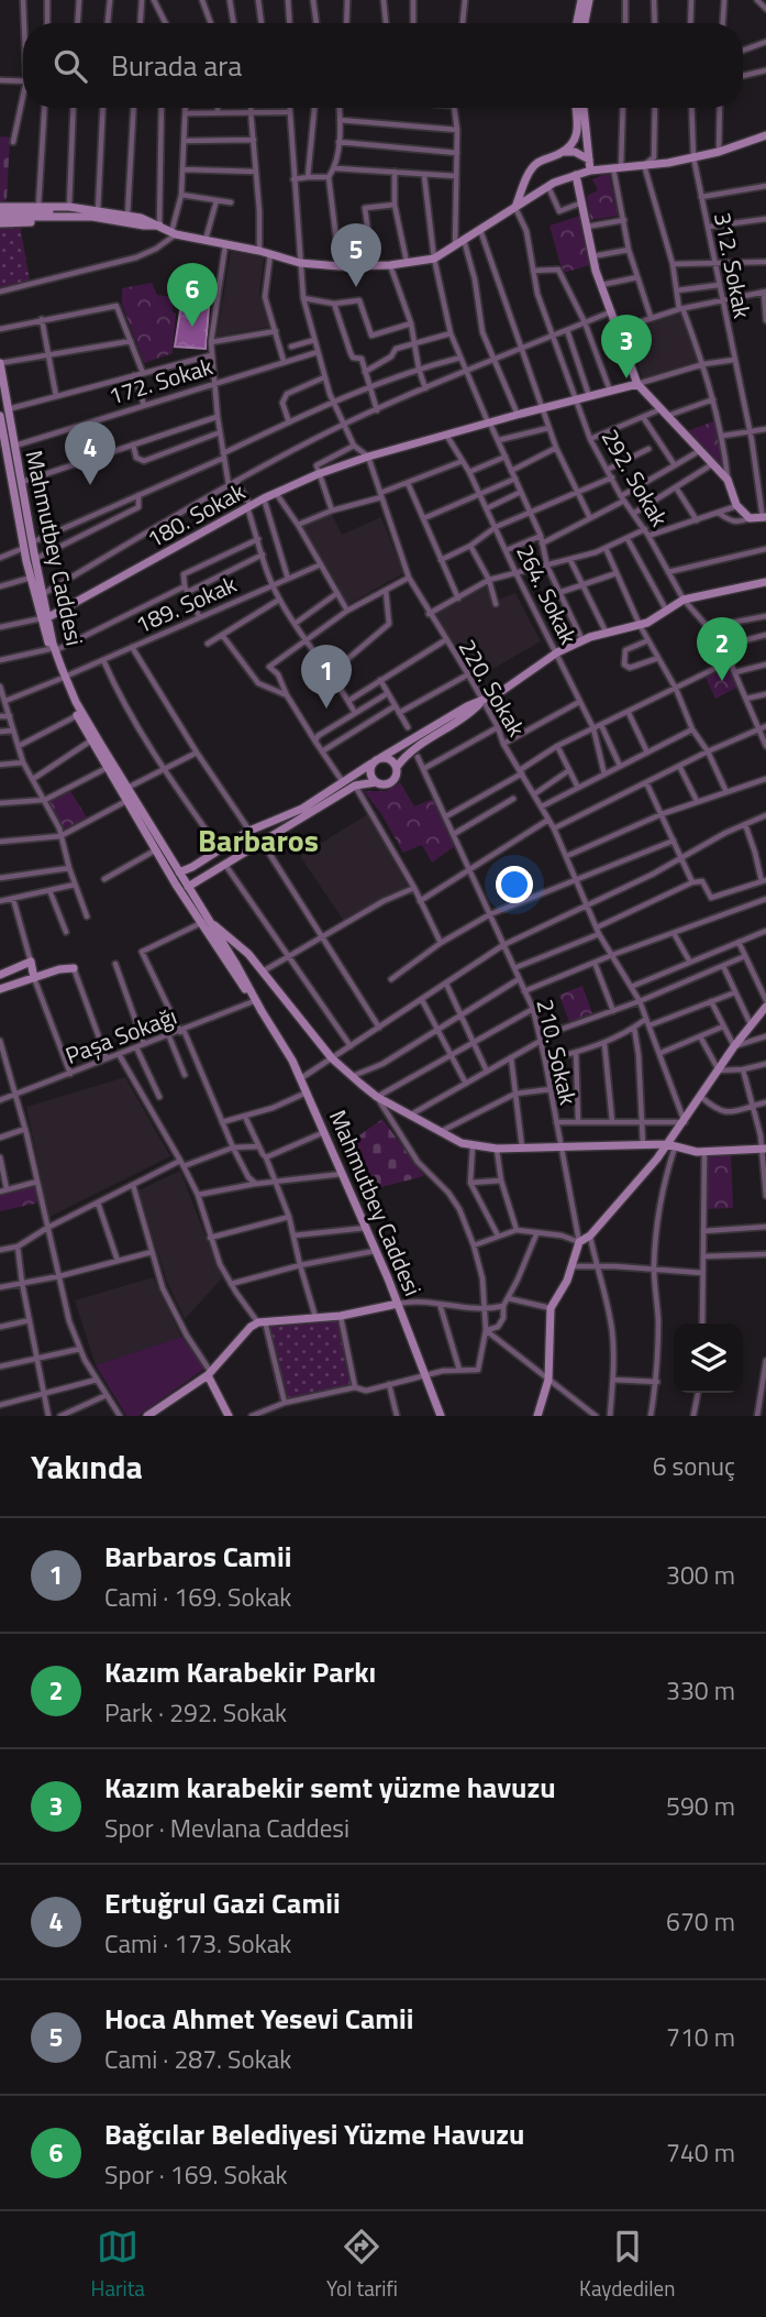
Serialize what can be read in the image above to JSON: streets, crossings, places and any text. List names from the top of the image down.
{
  "streets": {
    "street": [
      "312. Sokak",
      "172. Sokak",
      "292. Sokak",
      "180. Sokak",
      "Mahmutbey Caddesi",
      "264. Sokak",
      "189. Sokak",
      "220. Sokak",
      "Paşa Sokağı",
      "210. Sokak"
    ]
  },
  "crossings": [
    ["172. Sokak", "Mahmutbey Caddesi"],
    ["292. Sokak", "180. Sokak"],
    ["180. Sokak", "Mahmutbey Caddesi"],
    ["180. Sokak", "264. Sokak"],
    ["180. Sokak", "220. Sokak"],
    ["Mahmutbey Caddesi", "189. Sokak"],
    ["Mahmutbey Caddesi", "Paşa Sokağı"]
  ],
  "districts": ["Barbaros"],
  "page": {
    "search": "Burada ara",
    "pins": [
      "5",
      "6",
      "3",
      "4",
      "2",
      "1"
    ],
    "heading": ["Yakında", "6 sonuç"],
    "list": [
      {
        "mark": "1",
        "name": "Barbaros Camii",
        "note": "Cami · 169. Sokak",
        "value": "300 m"
      },
      {
        "mark": "2",
        "name": "Kazım Karabekir Parkı",
        "note": "Park · 292. Sokak",
        "value": "330 m"
      },
      {
        "mark": "3",
        "name": "Kazım karabekir semt yüzme havuzu",
        "note": "Spor · Mevlana Caddesi",
        "value": "590 m"
      },
      {
        "mark": "4",
        "name": "Ertuğrul Gazi Camii",
        "note": "Cami · 173. Sokak",
        "value": "670 m"
      },
      {
        "mark": "5",
        "name": "Hoca Ahmet Yesevi Camii",
        "note": "Cami · 287. Sokak",
        "value": "710 m"
      },
      {
        "mark": "6",
        "name": "Bağcılar Belediyesi Yüzme Havuzu",
        "note": "Spor · 169. Sokak",
        "value": "740 m"
      }
    ],
    "nav": ["Harita", "Yol tarifi", "Kaydedilen"]
  }
}
